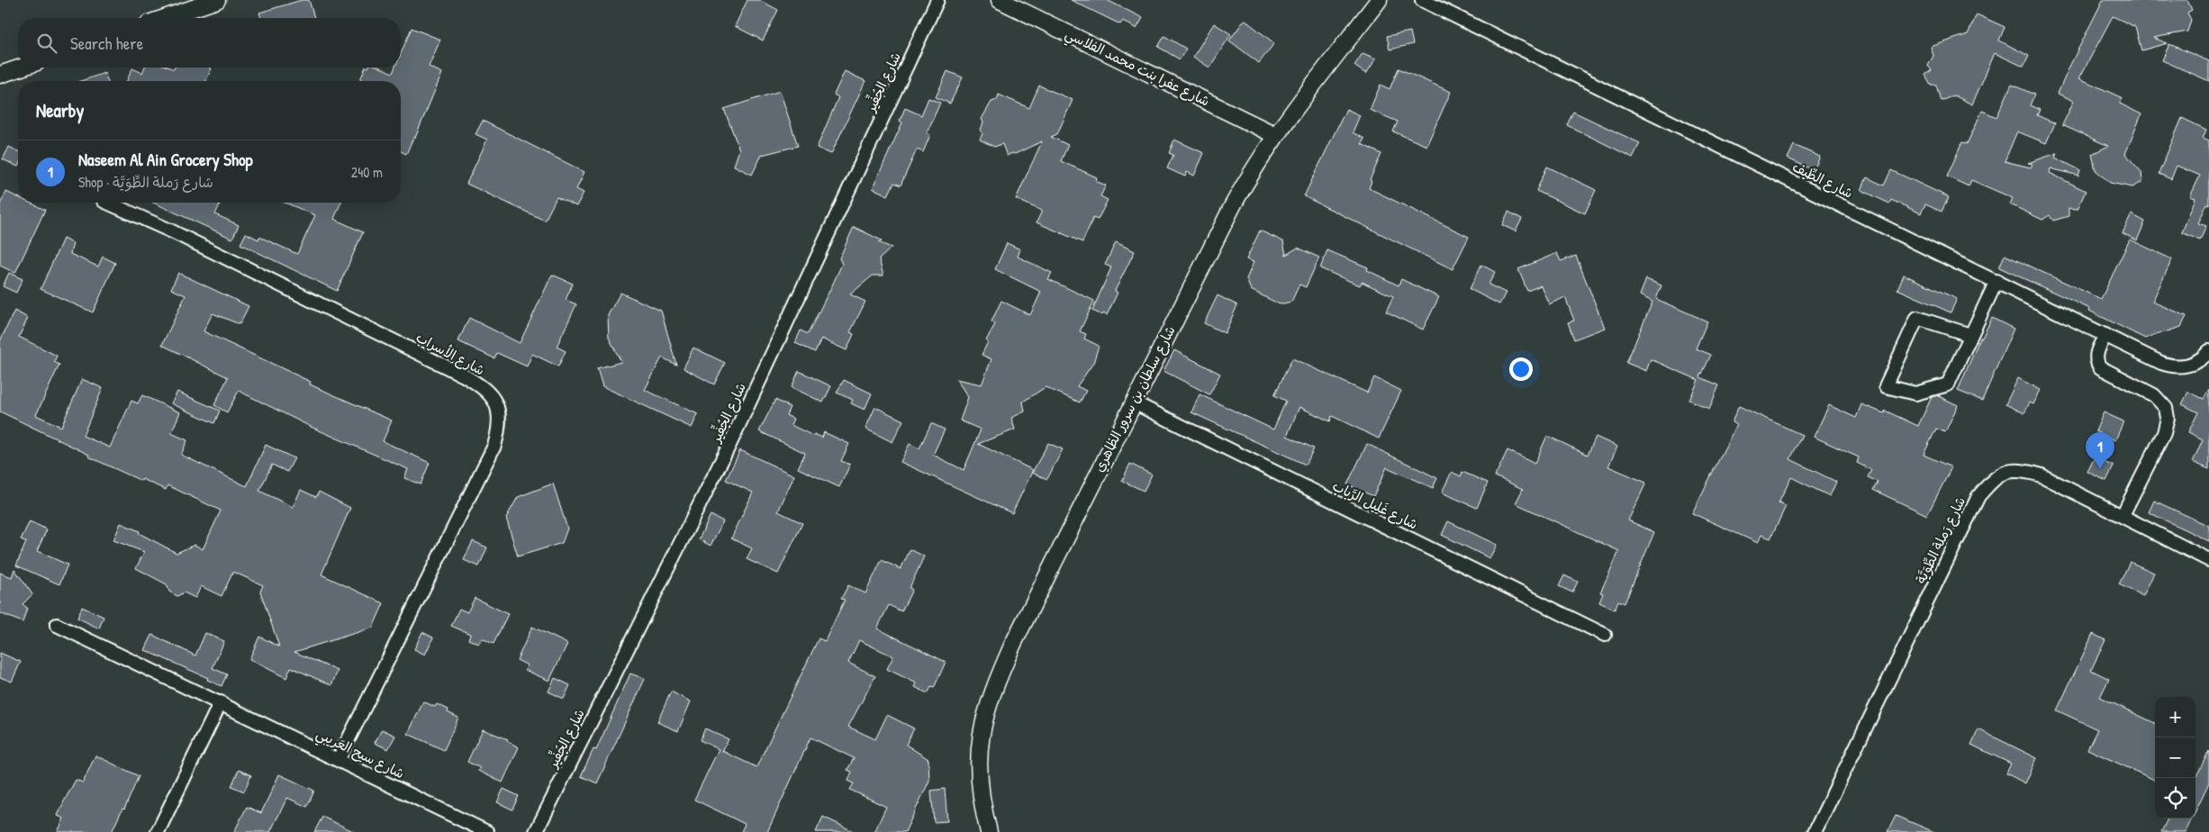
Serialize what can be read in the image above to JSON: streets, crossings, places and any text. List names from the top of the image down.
{
  "streets": {
    "street": [
      "شارع عفرا بنت محمد الفلاسي",
      "شارع الجُفِّير",
      "شارع الطِّيف",
      "شارع الأسراب",
      "شارع سلطان بن سرور الظاهري",
      "شارع غَلِيل الرَّباب",
      "شارع رَملة الطِّوَيَّة",
      "شارع سيح العَريبي"
    ]
  },
  "crossings": [
    ["شارع عفرا بنت محمد الفلاسي", "شارع سلطان بن سرور الظاهري"],
    ["شارع الأسراب", "شارع سيح العَريبي"],
    ["شارع سلطان بن سرور الظاهري", "شارع غَلِيل الرَّباب"]
  ],
  "page": {
    "search": "Search here",
    "heading": "Nearby",
    "list": [
      {
        "mark": "1",
        "name": "Naseem Al Ain Grocery Shop",
        "note": "Shop · شارع رَملة الطِّوَيَّة",
        "value": "240 m"
      }
    ],
    "pins": "1",
    "map_buttons": ["+", "−"]
  }
}
